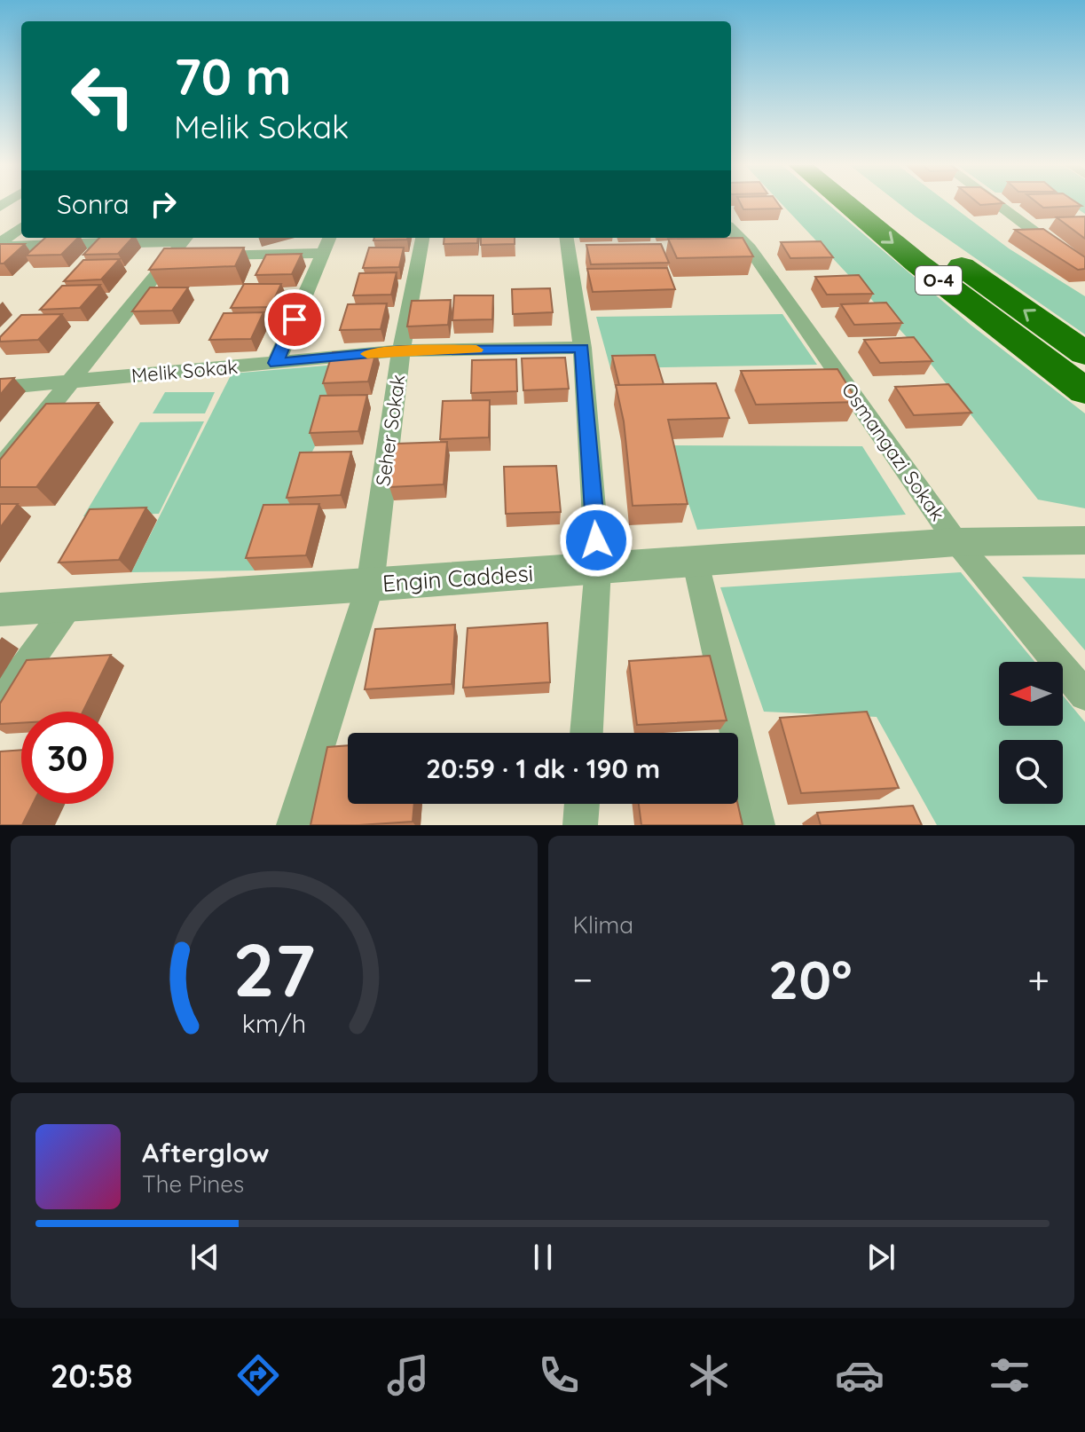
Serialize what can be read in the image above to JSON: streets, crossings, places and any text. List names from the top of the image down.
{
  "streets": {
    "highway": ["O-4"],
    "street": [
      "Melik Sokak",
      "Seher Sokak",
      "Osmangazi Sokak",
      "Engin Caddesi"
    ]
  },
  "crossings": [
    ["Melik Sokak", "Seher Sokak"],
    ["Seher Sokak", "Engin Caddesi"],
    ["Osmangazi Sokak", "Engin Caddesi"]
  ],
  "north": "left",
  "page": {
    "turn": ["70 m", "Melik Sokak"],
    "then": "Sonra",
    "limit": "30",
    "trip": "20:59 · 1 dk · 190 m",
    "tile": "Klima",
    "heat": ["−", "20°", "+"],
    "song": ["Afterglow", "The Pines"],
    "tabs": "20:58",
    "gauge": ["27", "km/h"]
  }
}
